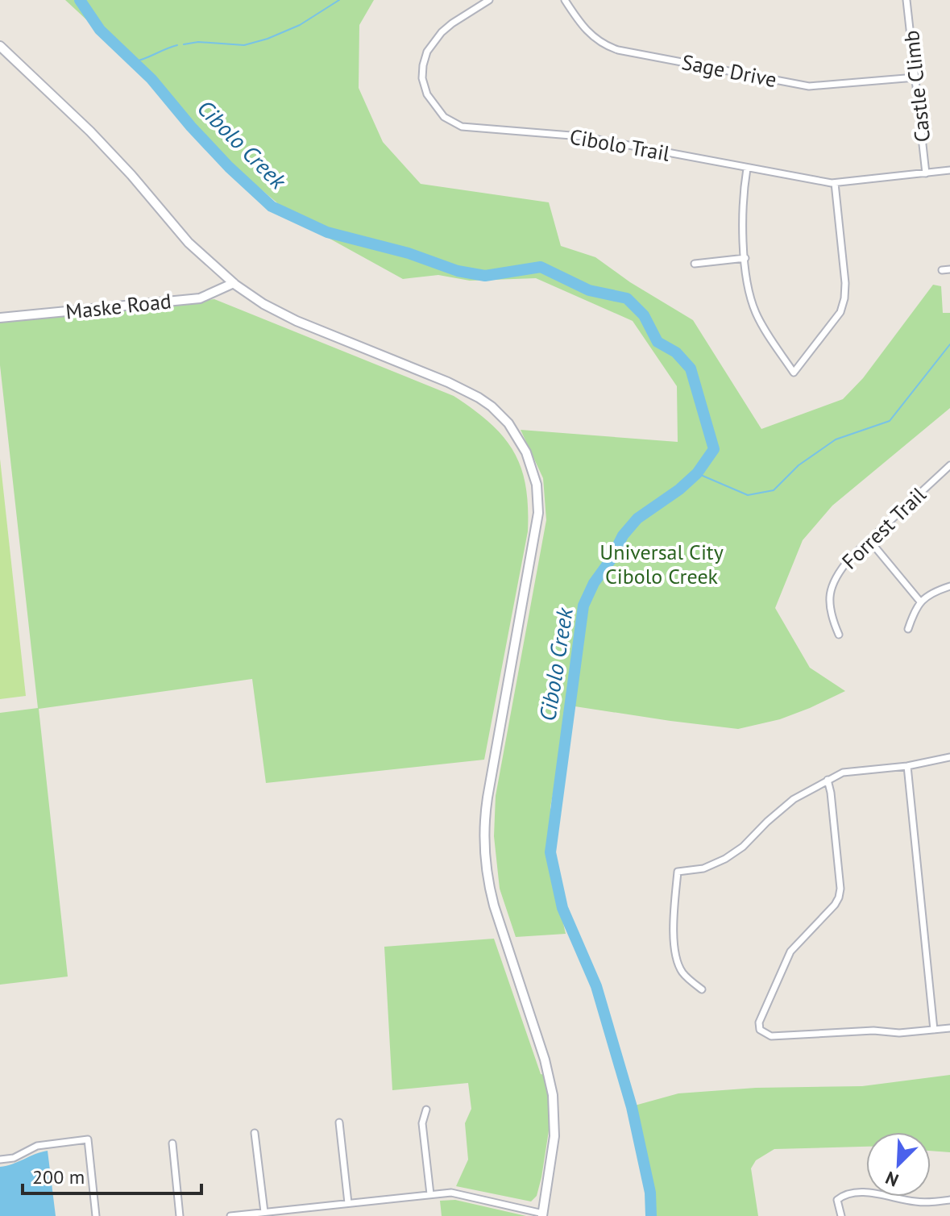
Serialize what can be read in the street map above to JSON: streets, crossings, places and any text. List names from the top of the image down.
{
  "streets": {
    "main road": ["Maske Road"],
    "street": [
      "Sage Drive",
      "Castle Climb",
      "Cibolo Trail",
      "Forrest Trail"
    ]
  },
  "crossings": [
    ["Sage Drive", "Castle Climb"],
    ["Castle Climb", "Cibolo Trail"]
  ],
  "water": ["Cibolo Creek"],
  "parks": ["Universal City Cibolo Creek"],
  "scale_bar": "200 m",
  "north": "bottom left"
}
